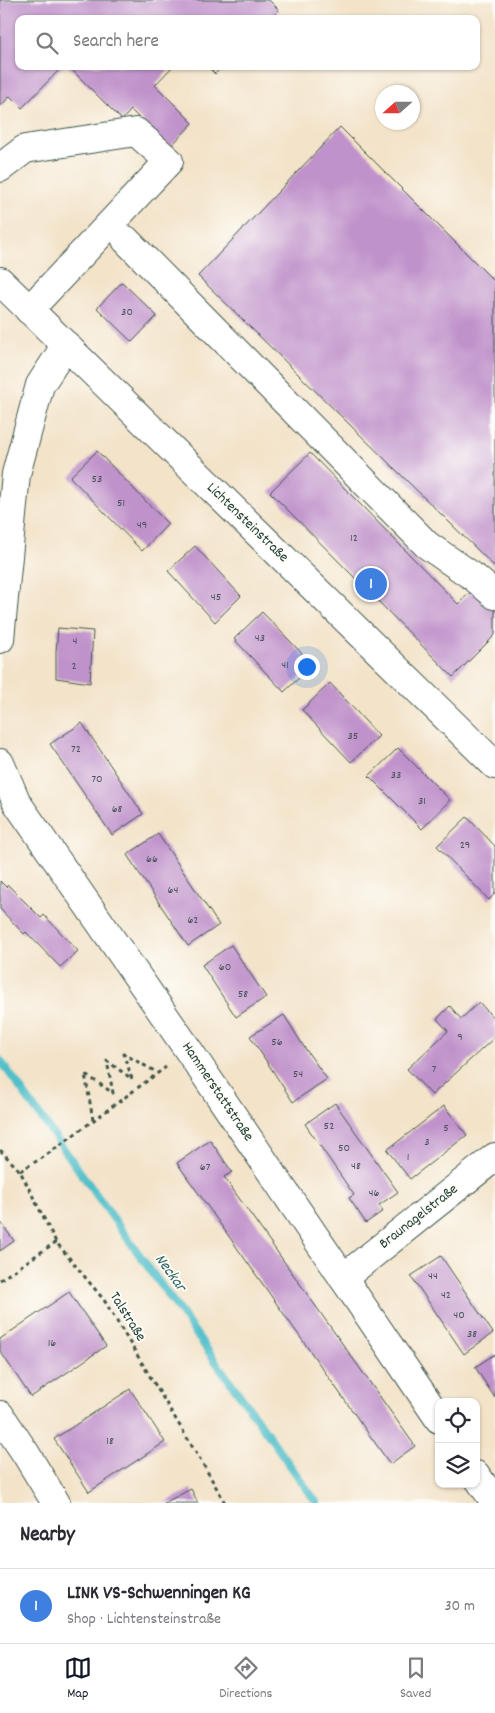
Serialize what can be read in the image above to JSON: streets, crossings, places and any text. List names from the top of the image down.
{
  "streets": {
    "street": ["Lichtensteinstraße", "Hammerstattstraße", "Braunagelstraße"],
    "path": ["Talstraße"]
  },
  "crossings": [
    ["Hammerstattstraße", "Braunagelstraße"]
  ],
  "water": ["Neckar"],
  "house_numbers": [
    "30",
    "53",
    "51",
    "49",
    "12",
    "45",
    "43",
    "4",
    "41",
    "2",
    "35",
    "72",
    "33",
    "70",
    "31",
    "68",
    "29",
    "66",
    "64",
    "62",
    "60",
    "58",
    "9",
    "56",
    "7",
    "54",
    "52",
    "5",
    "3",
    "50",
    "1",
    "48",
    "67",
    "46",
    "44",
    "42",
    "40",
    "38",
    "16",
    "18"
  ],
  "north": "left",
  "page": {
    "search": "Search here",
    "pins": "1",
    "heading": "Nearby",
    "list": [
      {
        "mark": "1",
        "name": "LINK VS-Schwenningen KG",
        "note": "Shop · Lichtensteinstraße",
        "value": "30 m"
      }
    ],
    "nav": ["Map", "Directions", "Saved"]
  }
}
